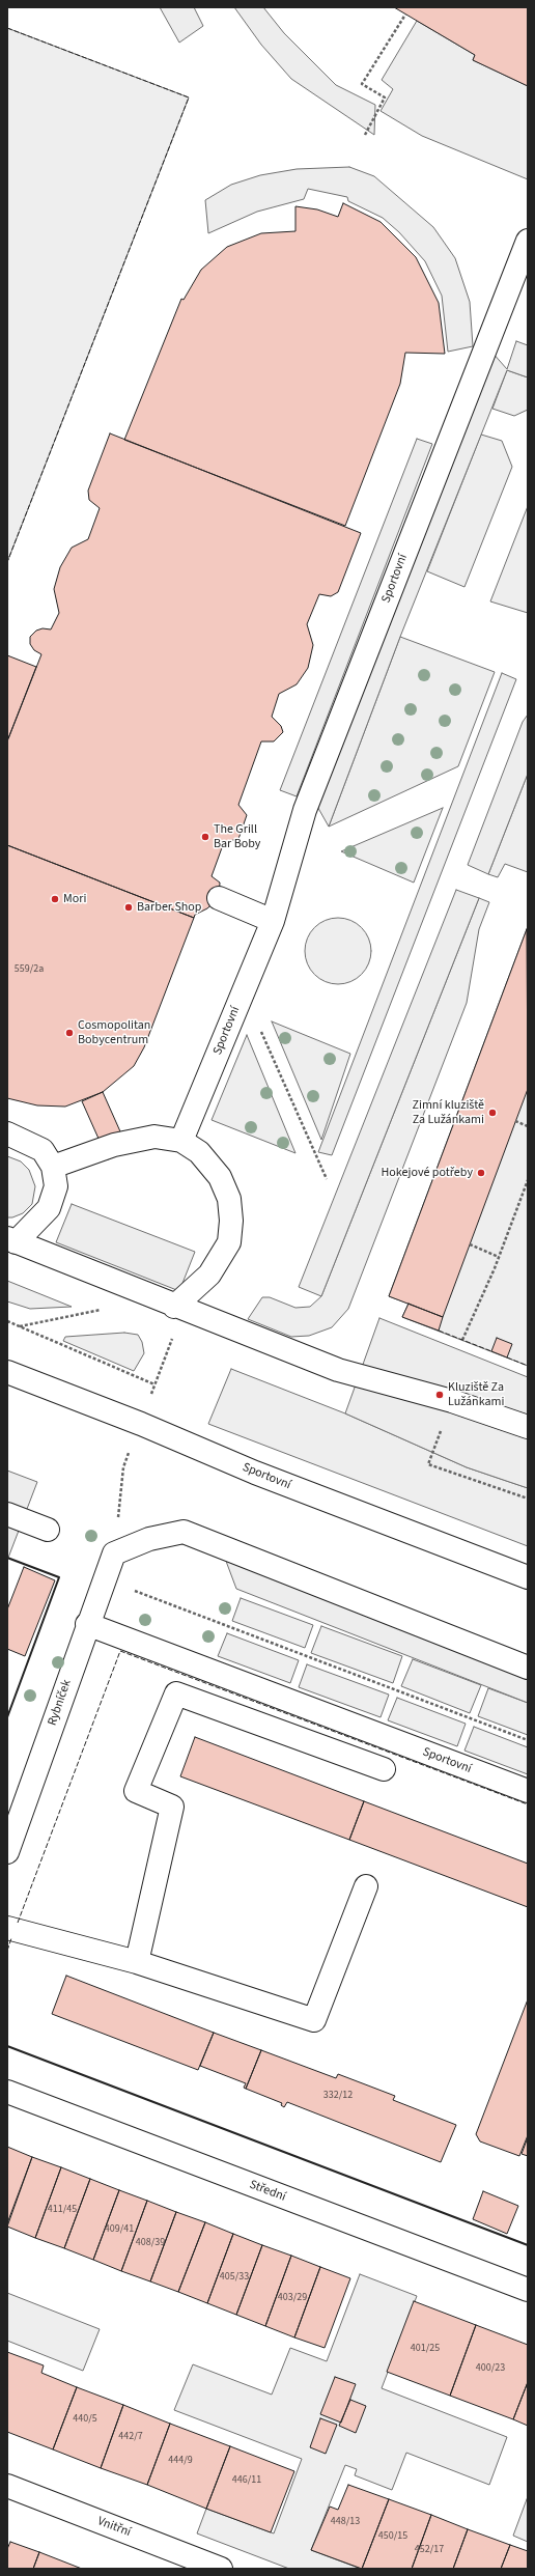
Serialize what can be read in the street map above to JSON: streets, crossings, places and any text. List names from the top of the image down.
{
  "streets": {
    "street": [
      "Sportovní",
      "Rybníček",
      "Střední",
      "Vnitřní"
    ]
  },
  "crossings": [
    ["Sportovní", "Rybníček"]
  ],
  "places": [
    "The Grill Bar Boby",
    "Mori",
    "Barber Shop",
    "Cosmopolitan Bobycentrum",
    "Zimní kluziště Za Lužánkami",
    "Hokejové potřeby",
    "Kluziště Za Lužánkami"
  ],
  "house_numbers": [
    "559/2a",
    "332/12",
    "411/45",
    "409/41",
    "408/39",
    "405/33",
    "403/29",
    "401/25",
    "400/23",
    "440/5",
    "442/7",
    "444/9",
    "446/11",
    "448/13",
    "450/15",
    "452/17"
  ]
}
